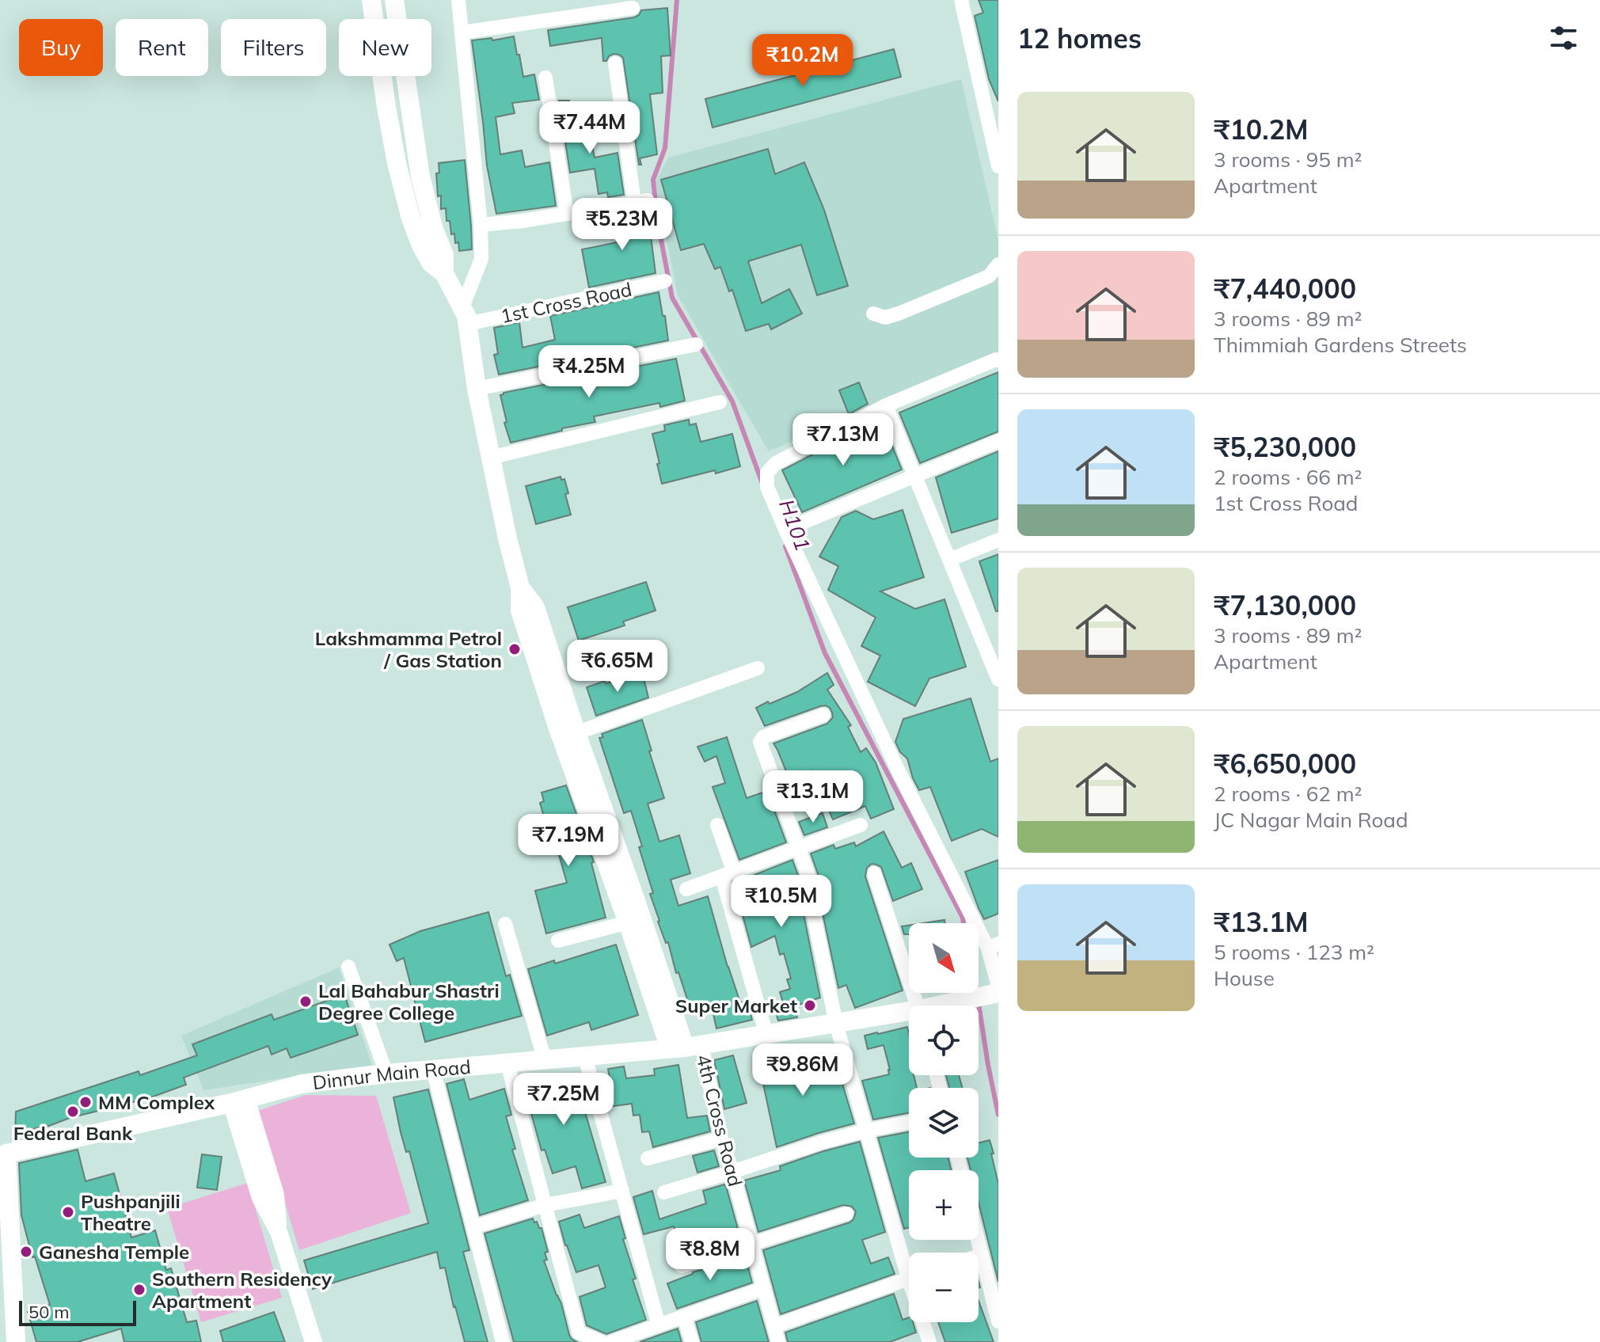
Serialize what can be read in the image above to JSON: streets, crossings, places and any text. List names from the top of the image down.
{
  "streets": {
    "main road": ["Dinnur Main Road"],
    "street": ["1st Cross Road", "4th Cross Road"]
  },
  "crossings": [
    ["Dinnur Main Road", "4th Cross Road"]
  ],
  "water": ["H101"],
  "places": [
    "Lakshmamma Petrol / Gas Station",
    "Lal Bahabur Shastri Degree College",
    "Super Market",
    "MM Complex",
    "Federal Bank",
    "Pushpanjili Theatre",
    "Ganesha Temple",
    "Southern Residency Apartment"
  ],
  "scale_bar": "50 m",
  "north": "bottom right",
  "page": {
    "heading": "12 homes",
    "chip": [
      "Buy",
      "Rent",
      "Filters",
      "New"
    ],
    "price": [
      "₹10.2M",
      "₹7.44M",
      "₹5.23M",
      "₹4.25M",
      "₹7.13M",
      "₹6.65M",
      "₹13.1M",
      "₹7.19M",
      "₹10.5M",
      "₹9.86M",
      "₹7.25M",
      "₹8.8M"
    ],
    "list": [
      {
        "name": "₹10.2M",
        "note": "3 rooms · 95 m² · Apartment"
      },
      {
        "name": "₹7,440,000",
        "note": "3 rooms · 89 m² · Thimmiah Gardens Streets"
      },
      {
        "name": "₹5,230,000",
        "note": "2 rooms · 66 m² · 1st Cross Road"
      },
      {
        "name": "₹7,130,000",
        "note": "3 rooms · 89 m² · Apartment"
      },
      {
        "name": "₹6,650,000",
        "note": "2 rooms · 62 m² · JC Nagar Main Road"
      },
      {
        "name": "₹13.1M",
        "note": "5 rooms · 123 m² · House"
      }
    ],
    "map_buttons": ["+", "−"],
    "scale": "50 m"
  }
}
